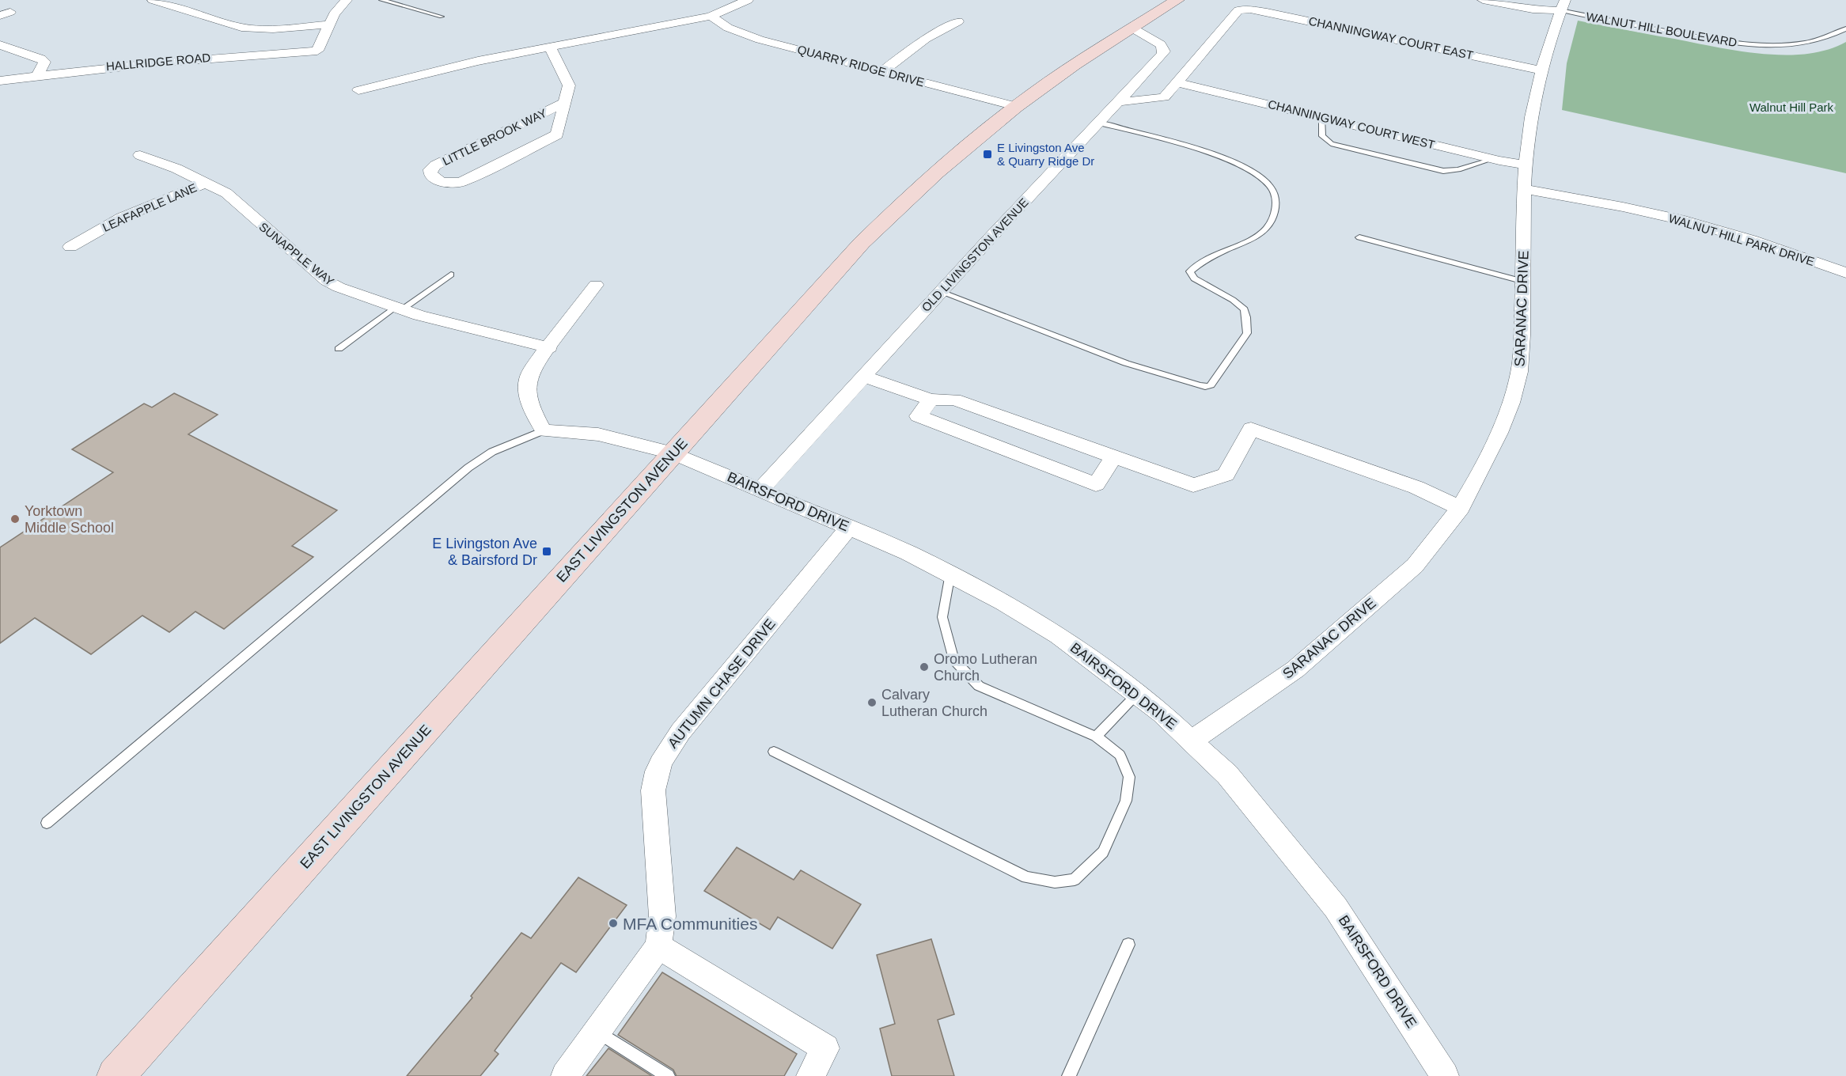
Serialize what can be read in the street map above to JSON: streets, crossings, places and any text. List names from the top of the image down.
{
  "streets": {
    "main road": ["EAST LIVINGSTON AVENUE"],
    "street": [
      "WALNUT HILL BOULEVARD",
      "CHANNINGWAY COURT EAST",
      "HALLRIDGE ROAD",
      "QUARRY RIDGE DRIVE",
      "CHANNINGWAY COURT WEST",
      "LITTLE BROOK WAY",
      "LEAFAPPLE LANE",
      "WALNUT HILL PARK DRIVE",
      "SUNAPPLE WAY",
      "OLD LIVINGSTON AVENUE",
      "SARANAC DRIVE",
      "BAIRSFORD DRIVE",
      "AUTUMN CHASE DRIVE"
    ]
  },
  "crossings": [
    ["WALNUT HILL BOULEVARD", "SARANAC DRIVE"],
    ["CHANNINGWAY COURT EAST", "CHANNINGWAY COURT WEST"],
    ["CHANNINGWAY COURT EAST", "SARANAC DRIVE"],
    ["QUARRY RIDGE DRIVE", "EAST LIVINGSTON AVENUE"],
    ["CHANNINGWAY COURT WEST", "SARANAC DRIVE"],
    ["LEAFAPPLE LANE", "SUNAPPLE WAY"],
    ["WALNUT HILL PARK DRIVE", "SARANAC DRIVE"],
    ["OLD LIVINGSTON AVENUE", "BAIRSFORD DRIVE"],
    ["OLD LIVINGSTON AVENUE", "EAST LIVINGSTON AVENUE"],
    ["SARANAC DRIVE", "BAIRSFORD DRIVE"],
    ["BAIRSFORD DRIVE", "EAST LIVINGSTON AVENUE"],
    ["BAIRSFORD DRIVE", "AUTUMN CHASE DRIVE"]
  ],
  "parks": ["Walnut Hill Park"],
  "places": {
    "transit": ["E Livingston Ave & Quarry Ridge Dr", "E Livingston Ave & Bairsford Dr"],
    "other": [
      "Yorktown Middle School",
      "Oromo Lutheran Church",
      "Calvary Lutheran Church",
      "MFA Communities"
    ]
  }
}
